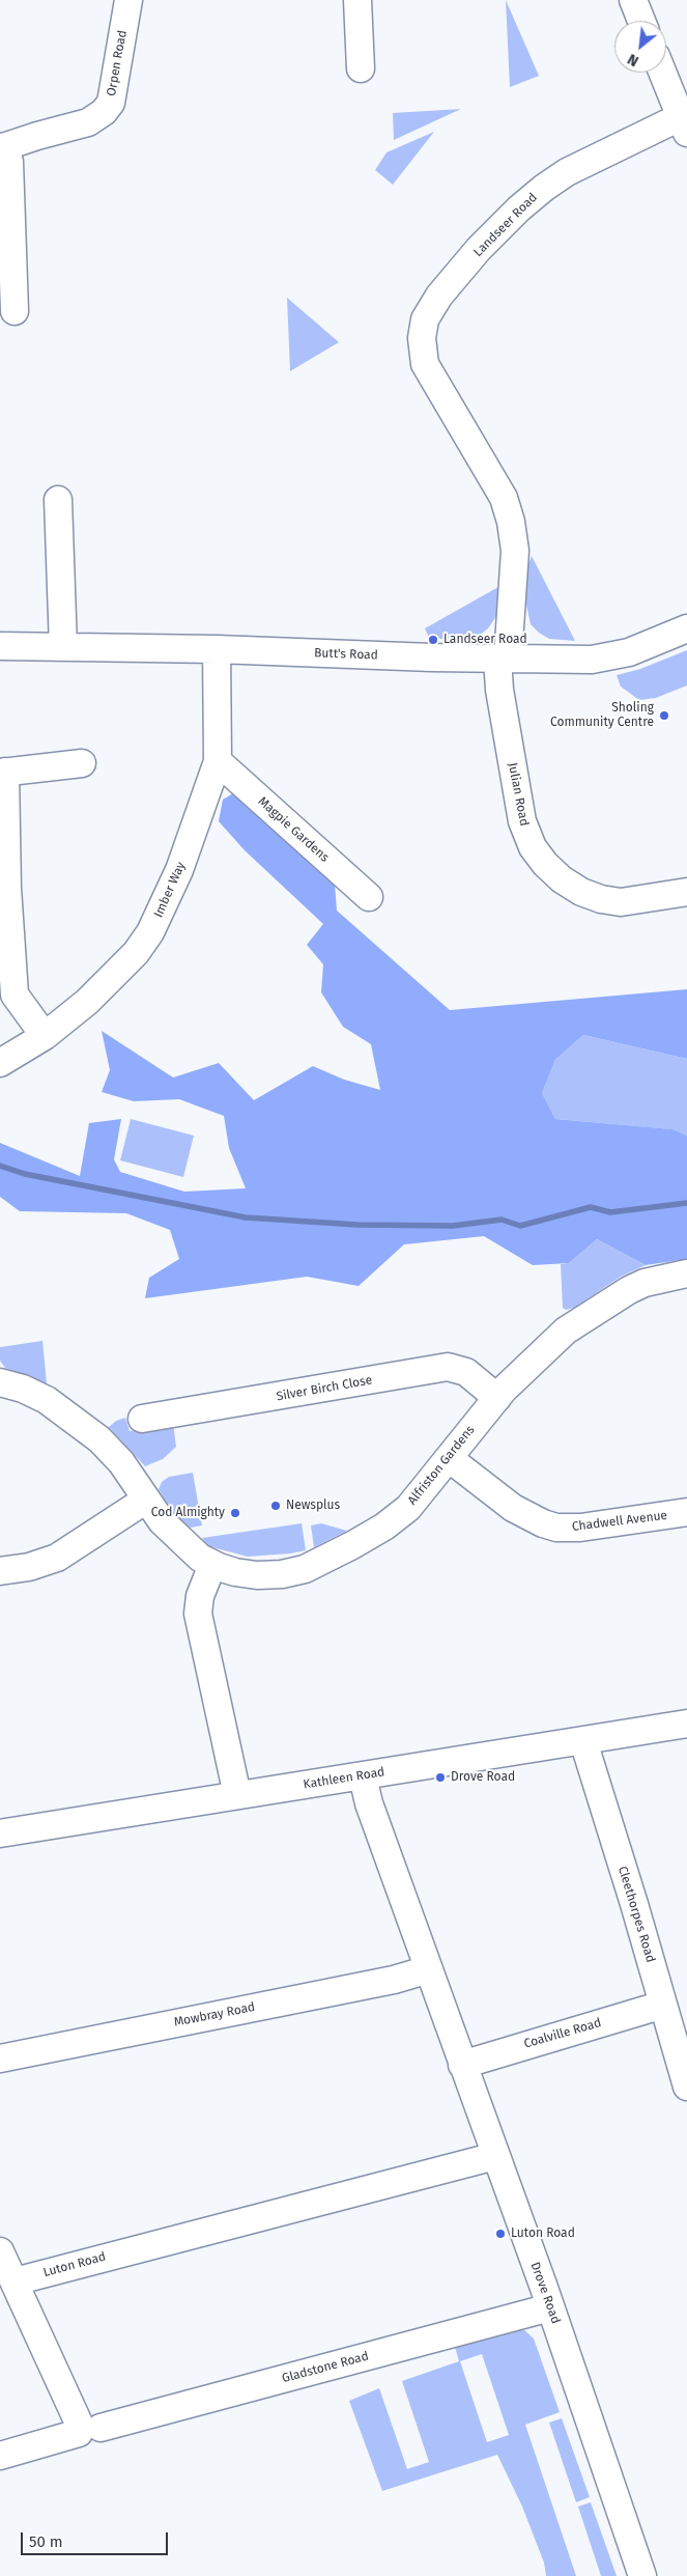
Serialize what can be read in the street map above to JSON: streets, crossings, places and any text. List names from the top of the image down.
{
  "streets": {
    "street": [
      "Orpen Road",
      "Landseer Road",
      "Butt's Road",
      "Julian Road",
      "Magpie Gardens",
      "Imber Way",
      "Silver Birch Close",
      "Alfriston Gardens",
      "Chadwell Avenue",
      "Kathleen Road",
      "Cleethorpes Road",
      "Mowbray Road",
      "Coalville Road",
      "Luton Road",
      "Drove Road",
      "Gladstone Road"
    ]
  },
  "crossings": [
    ["Landseer Road", "Butt's Road"],
    ["Landseer Road", "Julian Road"],
    ["Butt's Road", "Julian Road"],
    ["Butt's Road", "Imber Way"],
    ["Magpie Gardens", "Imber Way"],
    ["Silver Birch Close", "Alfriston Gardens"],
    ["Alfriston Gardens", "Chadwell Avenue"],
    ["Kathleen Road", "Cleethorpes Road"],
    ["Kathleen Road", "Drove Road"],
    ["Cleethorpes Road", "Coalville Road"],
    ["Mowbray Road", "Drove Road"],
    ["Coalville Road", "Drove Road"],
    ["Luton Road", "Drove Road"],
    ["Drove Road", "Gladstone Road"]
  ],
  "places": [
    "Landseer Road",
    "Sholing Community Centre",
    "Newsplus",
    "Cod Almighty",
    "Drove Road",
    "Luton Road"
  ],
  "scale_bar": "50 m",
  "north": "bottom left"
}
